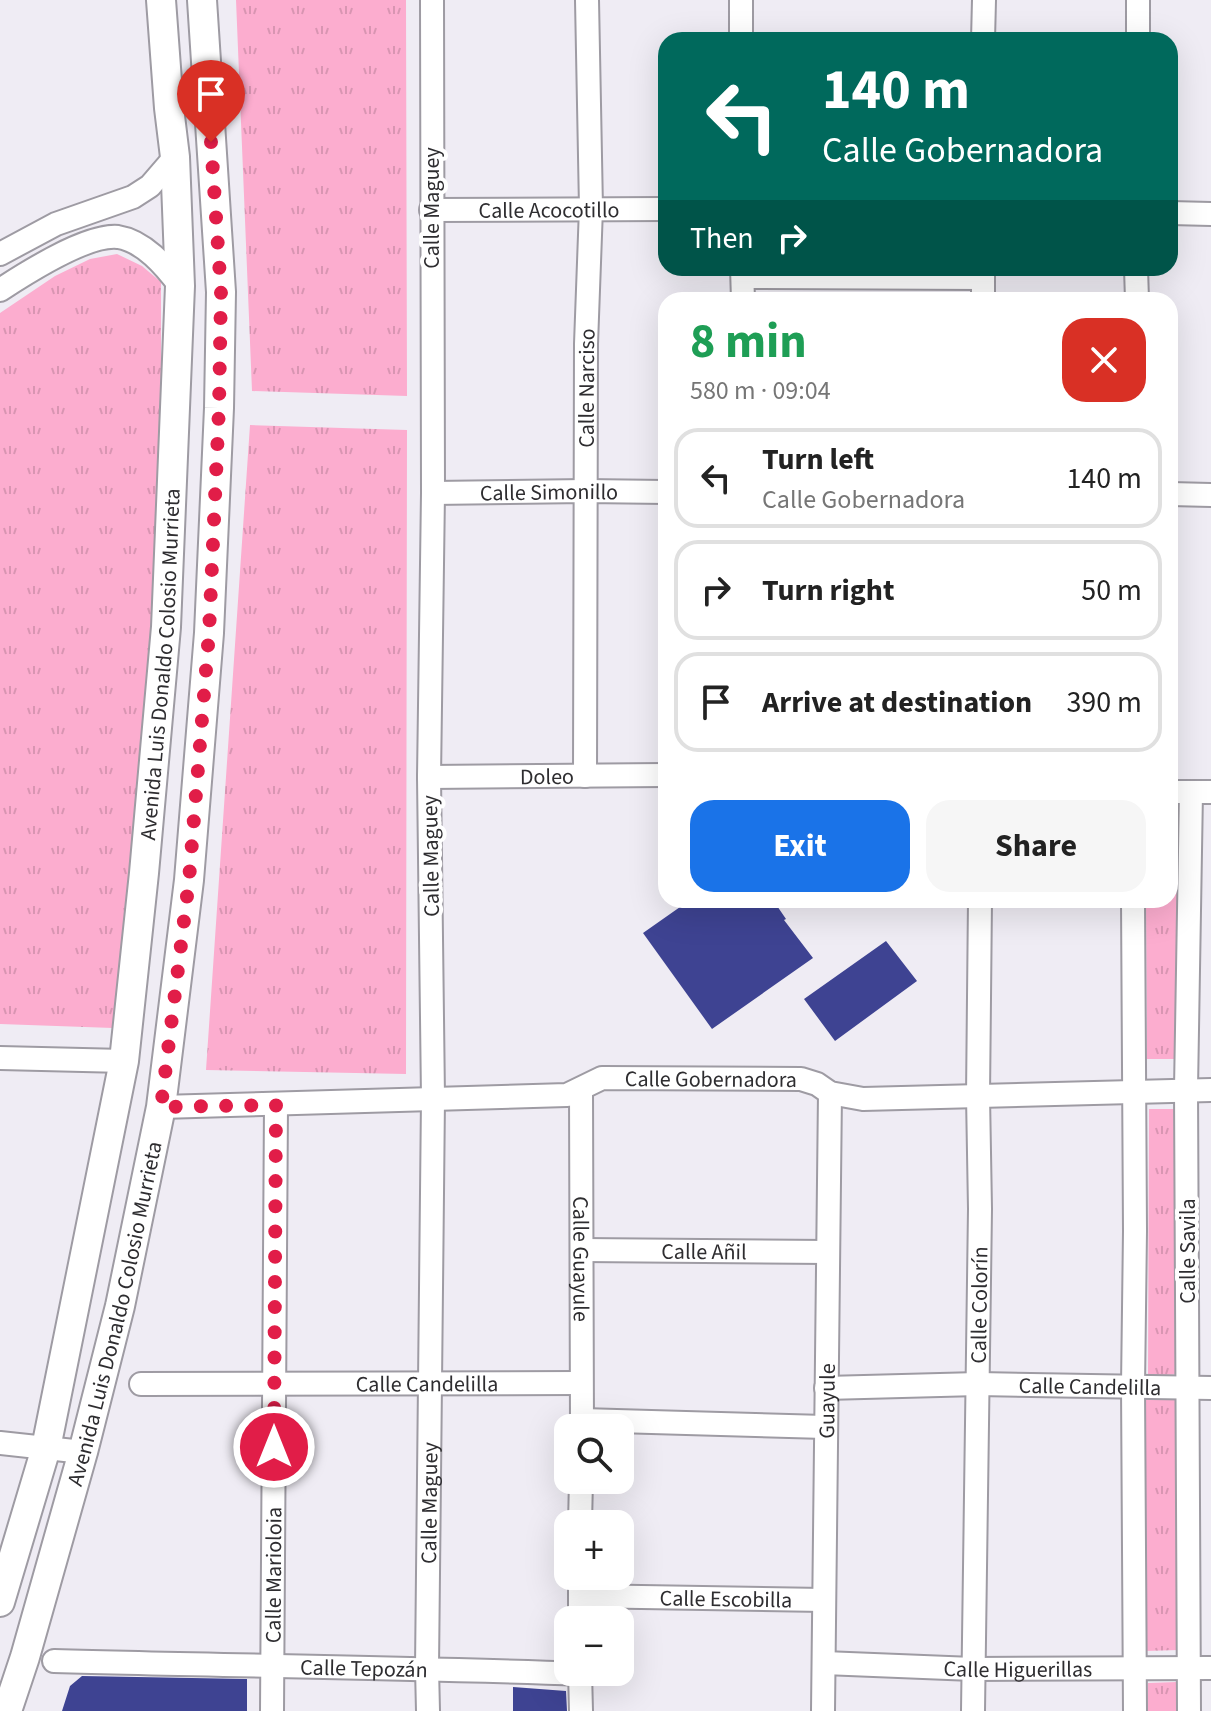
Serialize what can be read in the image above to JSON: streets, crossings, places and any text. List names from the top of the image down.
{
  "streets": {
    "main road": ["Avenida Luis Donaldo Colosio Murrieta"],
    "street": [
      "Calle Maguey",
      "Calle Acocotillo",
      "Calle Narciso",
      "Calle Simonillo",
      "Doleo",
      "Calle Gobernadora",
      "Calle Añil",
      "Calle Savila",
      "Calle Guayule",
      "Calle Colorín",
      "Calle Candelilla",
      "Guayule",
      "Calle Marioloia",
      "Calle Escobilla",
      "Calle Tepozán",
      "Calle Higuerillas"
    ]
  },
  "crossings": [
    ["Calle Maguey", "Calle Acocotillo"],
    ["Calle Maguey", "Calle Simonillo"],
    ["Calle Maguey", "Doleo"],
    ["Calle Maguey", "Calle Gobernadora"],
    ["Calle Maguey", "Calle Candelilla"],
    ["Calle Maguey", "Calle Tepozán"],
    ["Calle Acocotillo", "Calle Narciso"],
    ["Calle Narciso", "Calle Simonillo"],
    ["Calle Narciso", "Doleo"],
    ["Avenida Luis Donaldo Colosio Murrieta", "Calle Gobernadora"],
    ["Calle Gobernadora", "Calle Savila"],
    ["Calle Gobernadora", "Calle Guayule"],
    ["Calle Gobernadora", "Calle Colorín"],
    ["Calle Gobernadora", "Guayule"],
    ["Calle Gobernadora", "Calle Marioloia"],
    ["Calle Añil", "Calle Guayule"],
    ["Calle Añil", "Guayule"],
    ["Calle Savila", "Calle Candelilla"],
    ["Calle Savila", "Calle Higuerillas"],
    ["Calle Guayule", "Calle Candelilla"],
    ["Calle Colorín", "Calle Candelilla"],
    ["Calle Colorín", "Calle Higuerillas"],
    ["Calle Candelilla", "Guayule"],
    ["Calle Candelilla", "Calle Marioloia"],
    ["Guayule", "Calle Escobilla"],
    ["Guayule", "Calle Higuerillas"],
    ["Calle Marioloia", "Calle Tepozán"]
  ],
  "page": {
    "turn": ["140 m", "Calle Gobernadora"],
    "then": "Then",
    "heading": ["8 min", "580 m · 09:04"],
    "list": [
      {
        "name": "Turn left",
        "note": "Calle Gobernadora",
        "value": "140 m"
      },
      {
        "name": "Turn right",
        "value": "50 m"
      },
      {
        "name": "Arrive at destination",
        "value": "390 m"
      }
    ],
    "buttons": ["Exit", "Share"],
    "map_buttons": ["+", "−"]
  }
}
